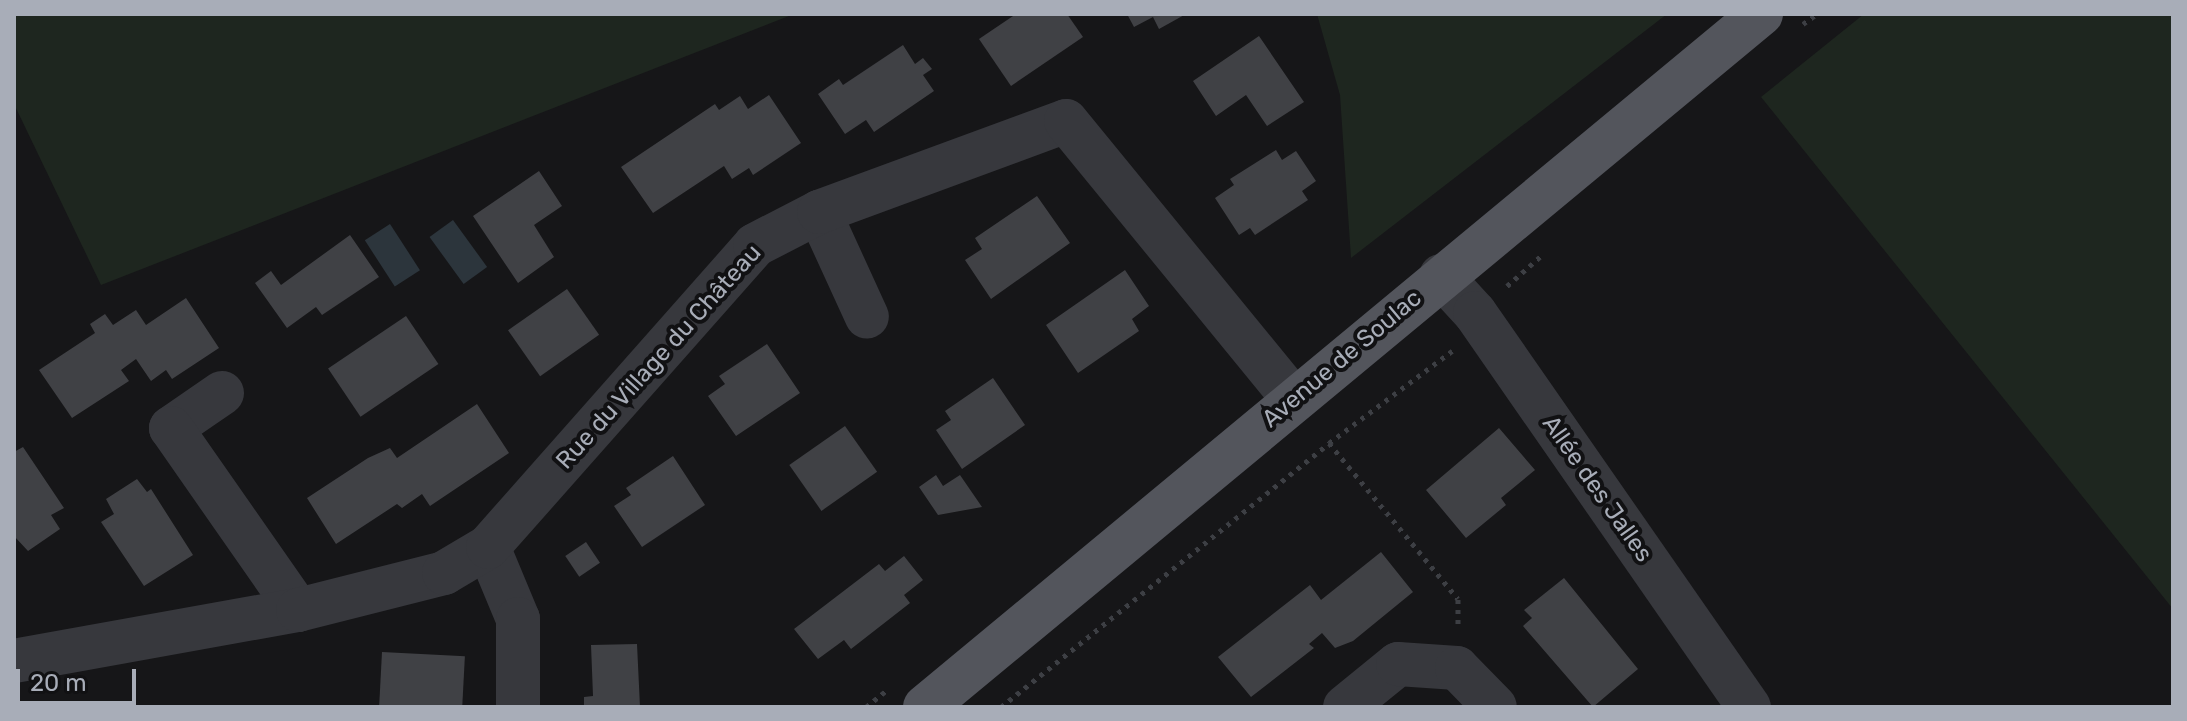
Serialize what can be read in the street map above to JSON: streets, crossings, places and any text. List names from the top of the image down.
{
  "streets": {
    "main road": ["Avenue de Soulac"],
    "street": ["Rue du Village du Château", "Allée des Jalles"]
  },
  "crossings": [
    ["Rue du Village du Château", "Avenue de Soulac"],
    ["Avenue de Soulac", "Allée des Jalles"]
  ],
  "scale_bar": "20 m"
}
